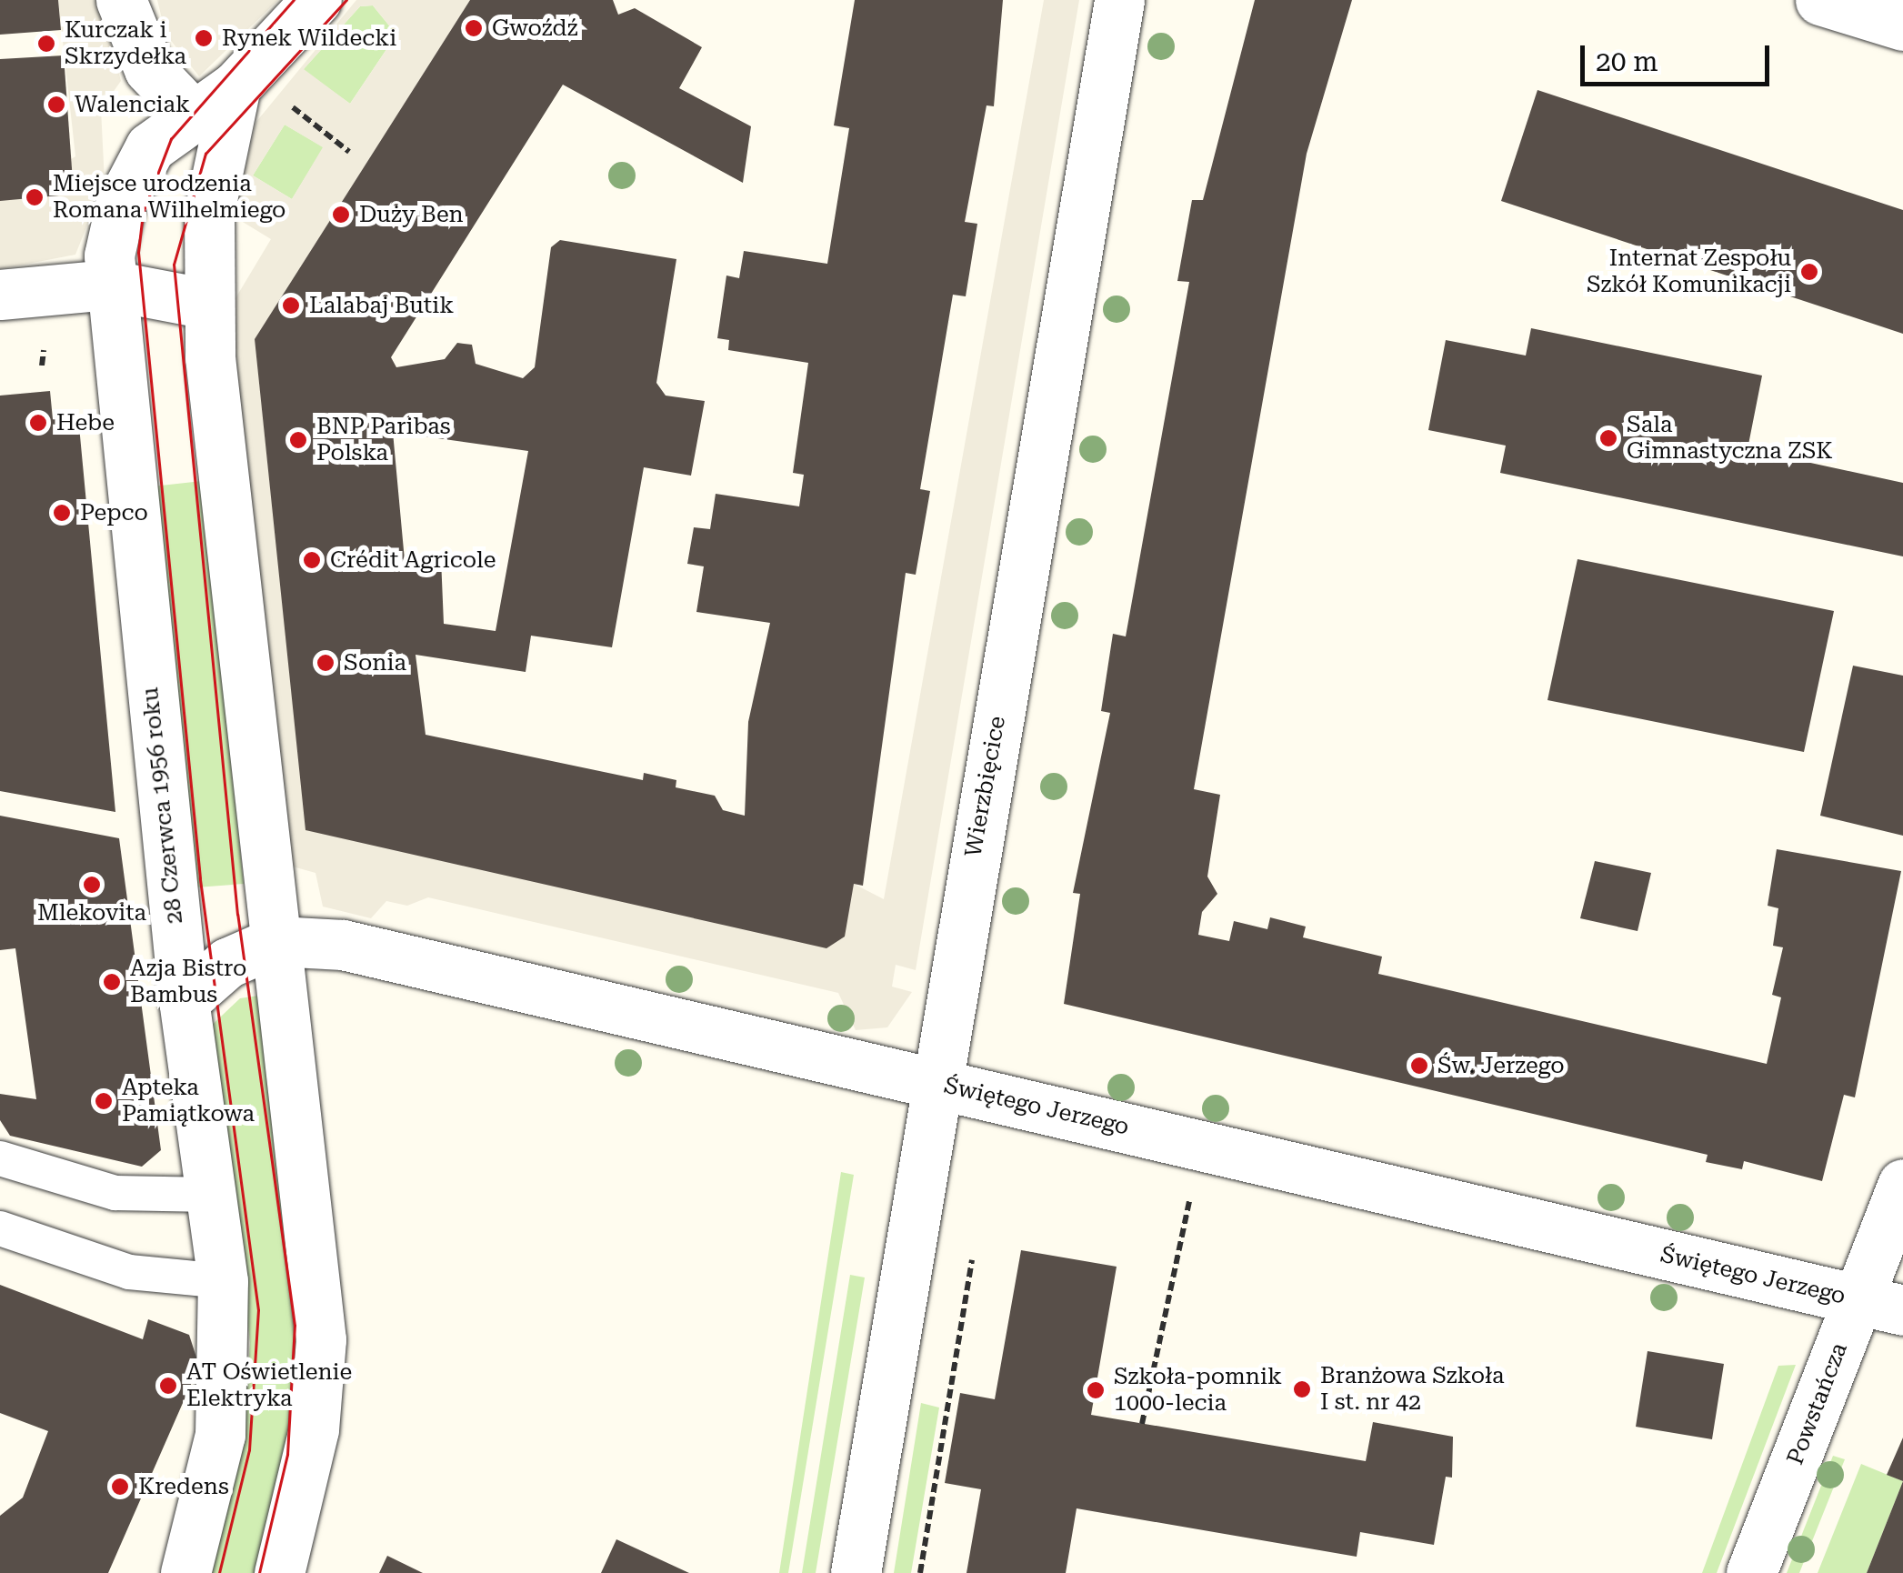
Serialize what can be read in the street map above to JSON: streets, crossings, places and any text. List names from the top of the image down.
{
  "streets": {
    "street": [
      "Wierzbięcice",
      "28 Czerwca 1956 roku",
      "Świętego Jerzego",
      "Powstańcza"
    ]
  },
  "crossings": [
    ["Wierzbięcice", "Świętego Jerzego"],
    ["28 Czerwca 1956 roku", "Świętego Jerzego"],
    ["Świętego Jerzego", "Powstańcza"]
  ],
  "places": [
    "Gwoźdź",
    "Rynek Wildecki",
    "Kurczak i Skrzydełka",
    "Walenciak",
    "Miejsce urodzenia Romana Wilhelmiego",
    "Duży Ben",
    "Internat Zespołu Szkół Komunikacji",
    "Lalabaj Butik",
    "Hebe",
    "Sala Gimnastyczna ZSK",
    "BNP Paribas Polska",
    "Pepco",
    "Crédit Agricole",
    "Sonia",
    "Mlekovita",
    "Azja Bistro Bambus",
    "Św. Jerzego",
    "Apteka Pamiątkowa",
    "AT Oświetlenie Elektryka",
    "Branżowa Szkoła I st. nr 42",
    "Szkoła-pomnik 1000-lecia",
    "Kredens"
  ],
  "scale_bar": "20 m"
}
